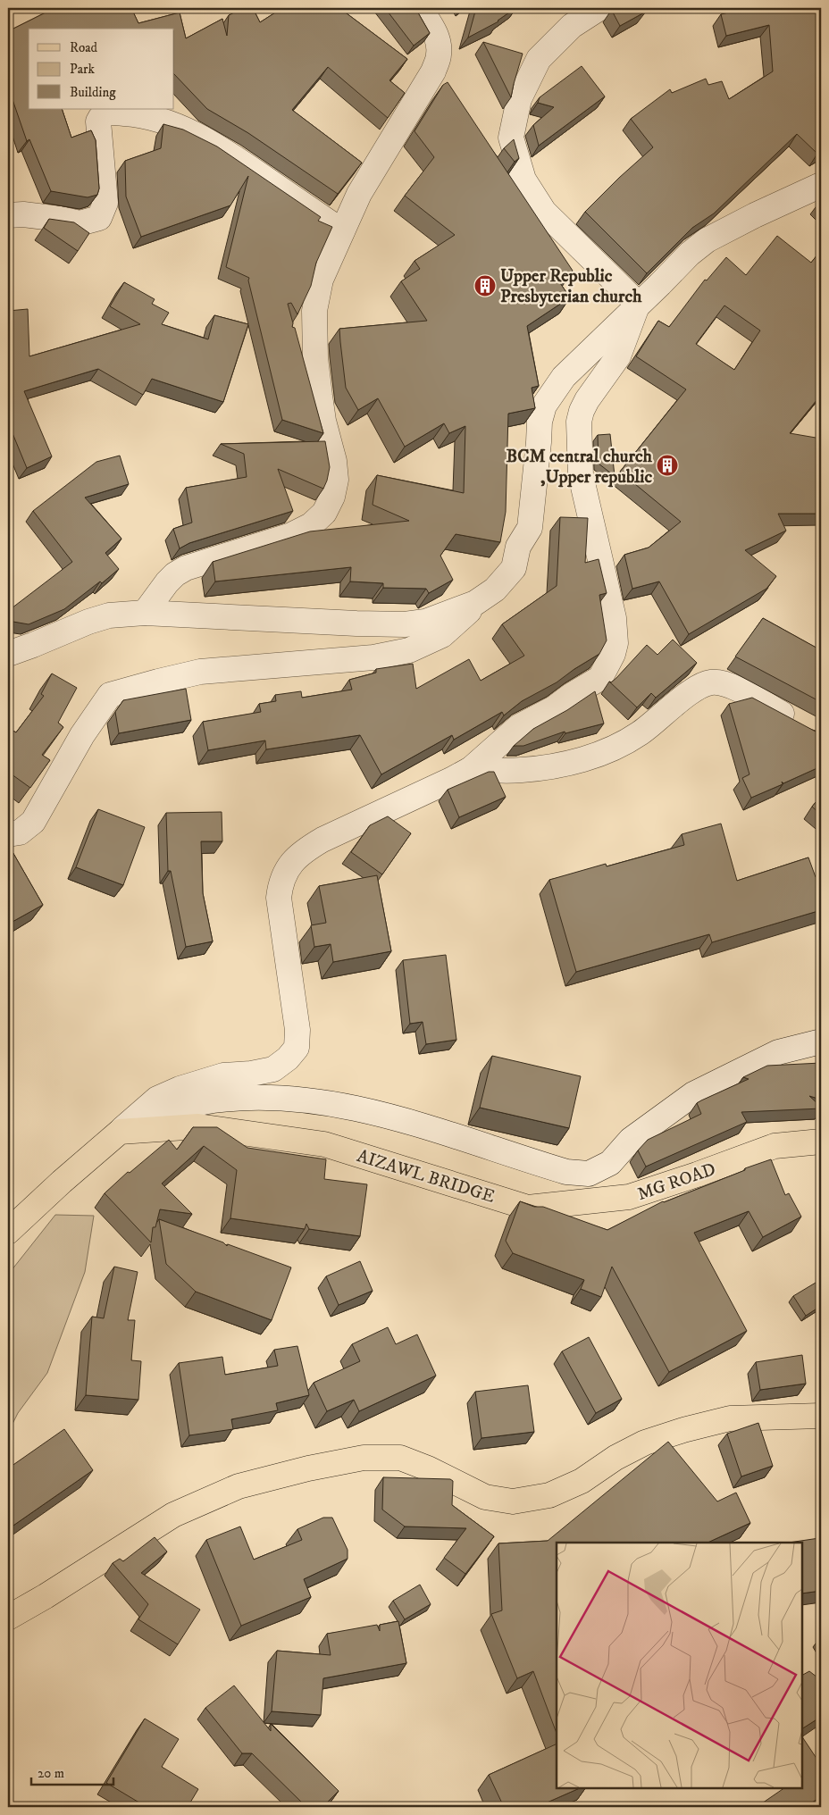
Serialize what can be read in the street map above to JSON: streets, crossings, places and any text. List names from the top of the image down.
{
  "streets": {
    "main road": ["AIZAWL BRIDGE", "MG ROAD"]
  },
  "crossings": [
    ["AIZAWL BRIDGE", "MG ROAD"]
  ],
  "places": {
    "building": ["Upper Republic Presbyterian church", "BCM central church ,Upper republic"]
  },
  "legend": ["Road", "Park", "Building"],
  "scale_bar": "20 m"
}
